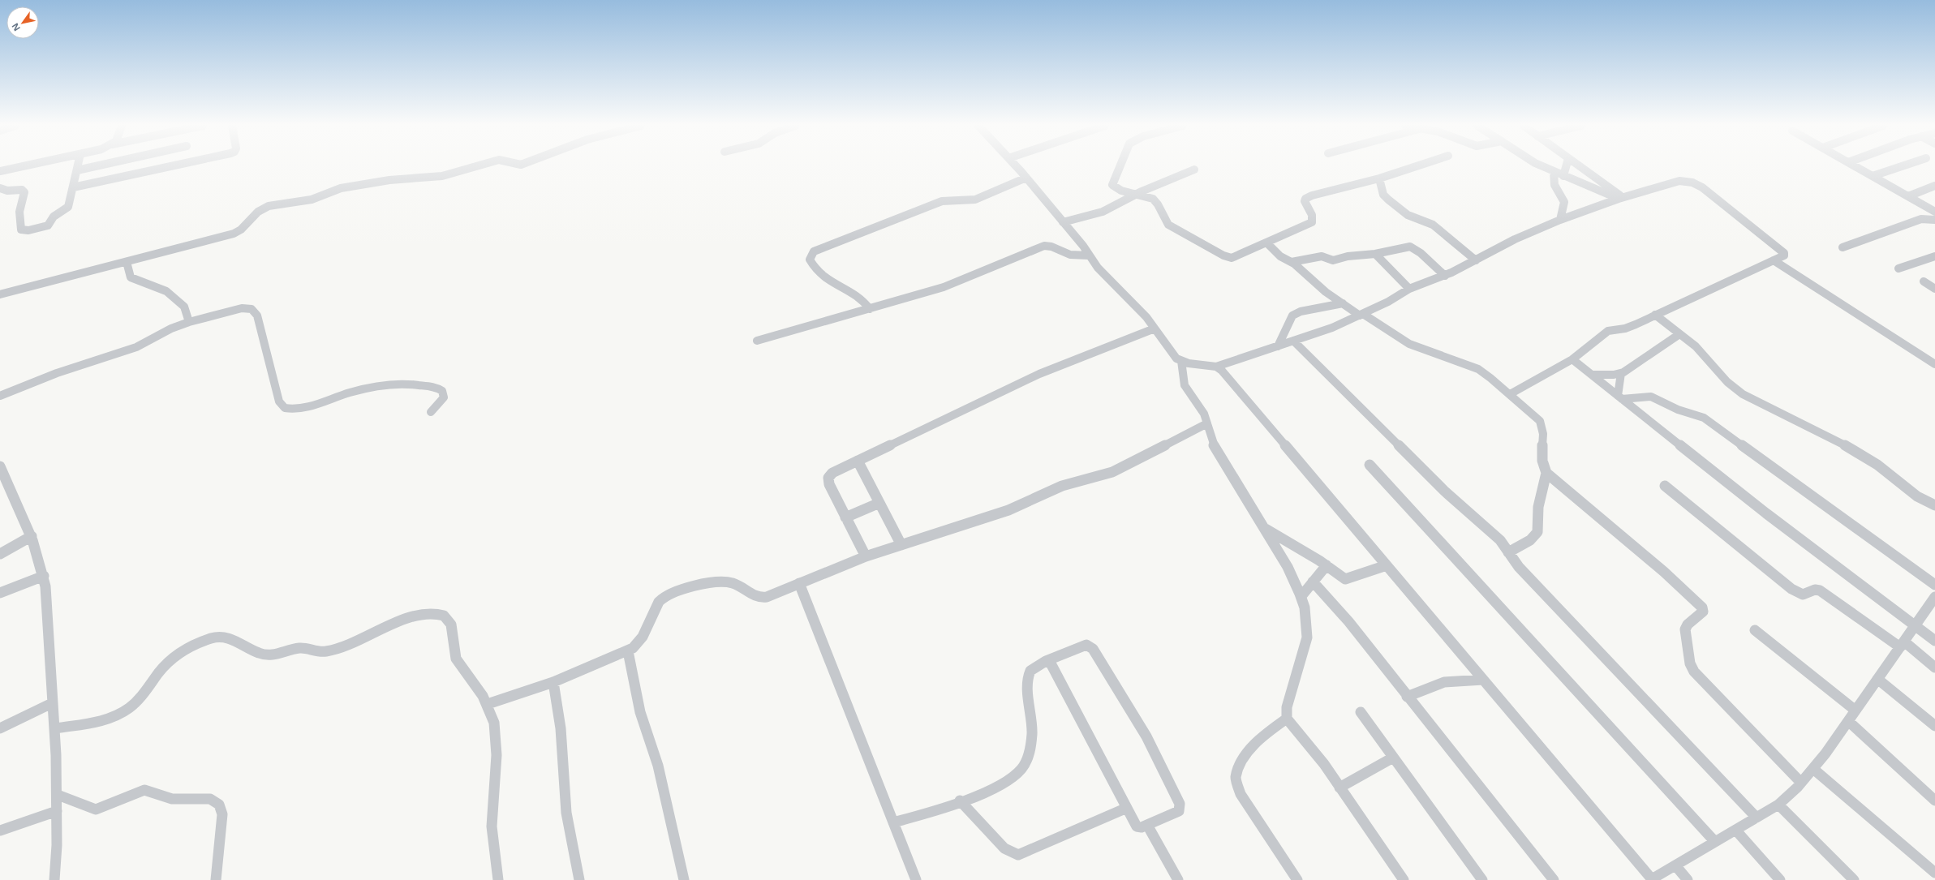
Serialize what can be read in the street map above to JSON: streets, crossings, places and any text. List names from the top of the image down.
{
  "north": "bottom left"
}
